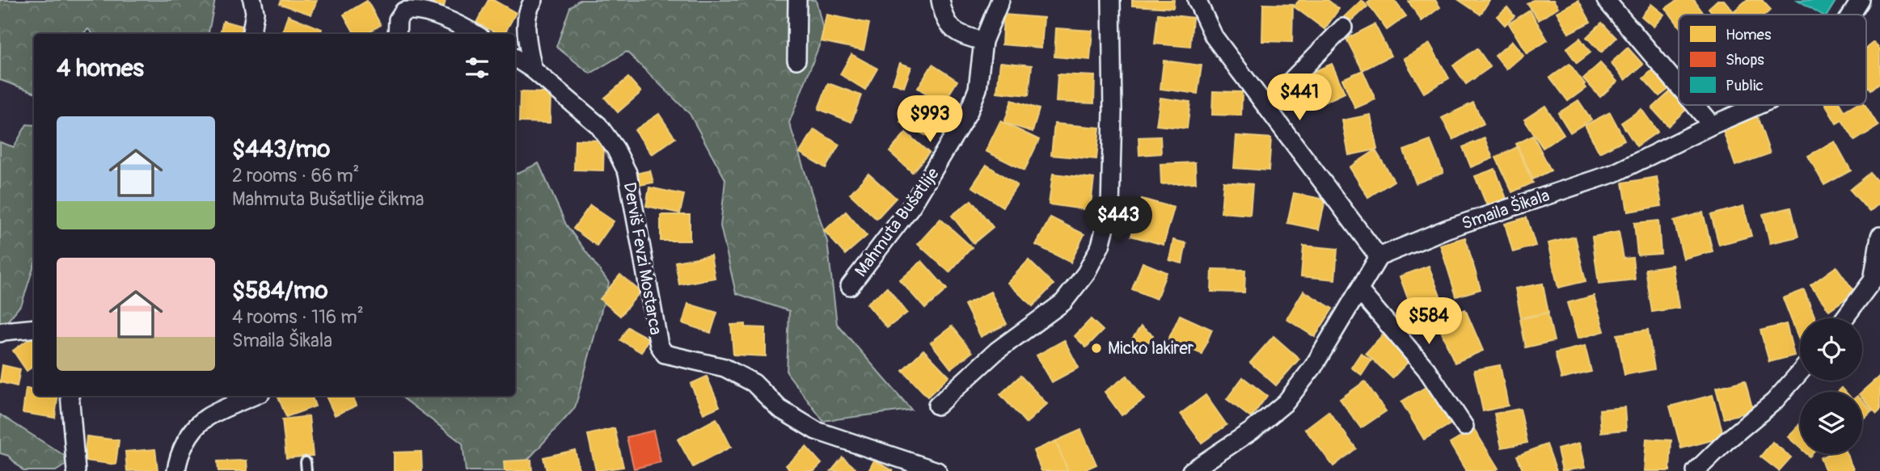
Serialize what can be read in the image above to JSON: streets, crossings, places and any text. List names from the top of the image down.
{
  "streets": {
    "street": ["Smaila Šikala", "Mahmuta Bušatlije", "Derviš Fevzi Mostarca"]
  },
  "places": ["Micko lakirer"],
  "legend": ["Homes", "Shops", "Public"],
  "page": {
    "heading": "4 homes",
    "price": [
      "$441",
      "$993",
      "$443",
      "$584"
    ],
    "list": [
      {
        "name": "$443/mo",
        "note": "2 rooms · 66 m² · Mahmuta Bušatlije čikma"
      },
      {
        "name": "$584/mo",
        "note": "4 rooms · 116 m² · Smaila Šikala"
      }
    ]
  }
}
